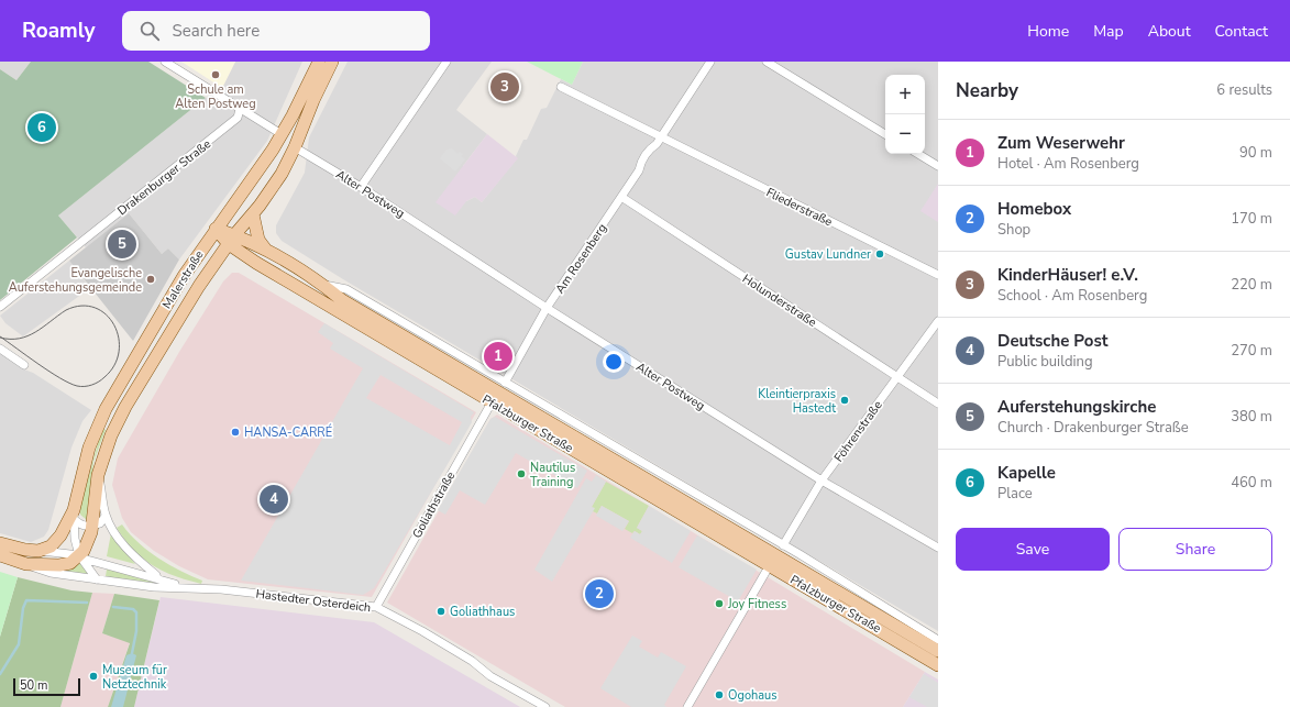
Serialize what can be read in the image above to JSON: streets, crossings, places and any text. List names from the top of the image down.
{
  "streets": {
    "main road": ["Malerstraße", "Pfalzburger Straße", "Hastedter Osterdeich"],
    "street": [
      "Drakenburger Straße",
      "Alter Postweg",
      "Fliederstraße",
      "Am Rosenberg",
      "Holunderstraße",
      "Föhrenstraße",
      "Goliathstraße"
    ]
  },
  "crossings": [
    ["Alter Postweg", "Am Rosenberg"],
    ["Alter Postweg", "Malerstraße"],
    ["Alter Postweg", "Föhrenstraße"],
    ["Fliederstraße", "Am Rosenberg"],
    ["Am Rosenberg", "Holunderstraße"],
    ["Am Rosenberg", "Pfalzburger Straße"],
    ["Malerstraße", "Pfalzburger Straße"],
    ["Malerstraße", "Hastedter Osterdeich"],
    ["Holunderstraße", "Föhrenstraße"],
    ["Pfalzburger Straße", "Föhrenstraße"],
    ["Pfalzburger Straße", "Goliathstraße"],
    ["Goliathstraße", "Hastedter Osterdeich"]
  ],
  "places": [
    "Schule am Alten Postweg",
    "Gustav Lundner",
    "Evangelische Auferstehungsgemeinde",
    "Kleintierpraxis Hastedt",
    "HANSA-CARRÉ",
    "Nautilus Training",
    "Joy Fitness",
    "Goliathhaus",
    "Museum für Netztechnik",
    "Ogohaus"
  ],
  "scale_bar": "50 m",
  "page": {
    "header": "Roamly",
    "search": "Search here",
    "nav": [
      "Home",
      "Map",
      "About",
      "Contact"
    ],
    "heading": ["Nearby", "6 results"],
    "pins": [
      "3",
      "6",
      "5",
      "1",
      "4",
      "2"
    ],
    "map_buttons": ["+", "−"],
    "list": [
      {
        "mark": "1",
        "name": "Zum Weserwehr",
        "note": "Hotel · Am Rosenberg",
        "value": "90 m"
      },
      {
        "mark": "2",
        "name": "Homebox",
        "note": "Shop",
        "value": "170 m"
      },
      {
        "mark": "3",
        "name": "KinderHäuser! e.V.",
        "note": "School · Am Rosenberg",
        "value": "220 m"
      },
      {
        "mark": "4",
        "name": "Deutsche Post",
        "note": "Public building",
        "value": "270 m"
      },
      {
        "mark": "5",
        "name": "Auferstehungskirche",
        "note": "Church · Drakenburger Straße",
        "value": "380 m"
      },
      {
        "mark": "6",
        "name": "Kapelle",
        "note": "Place",
        "value": "460 m"
      }
    ],
    "buttons": ["Save", "Share"],
    "scale": "50 m"
  }
}
